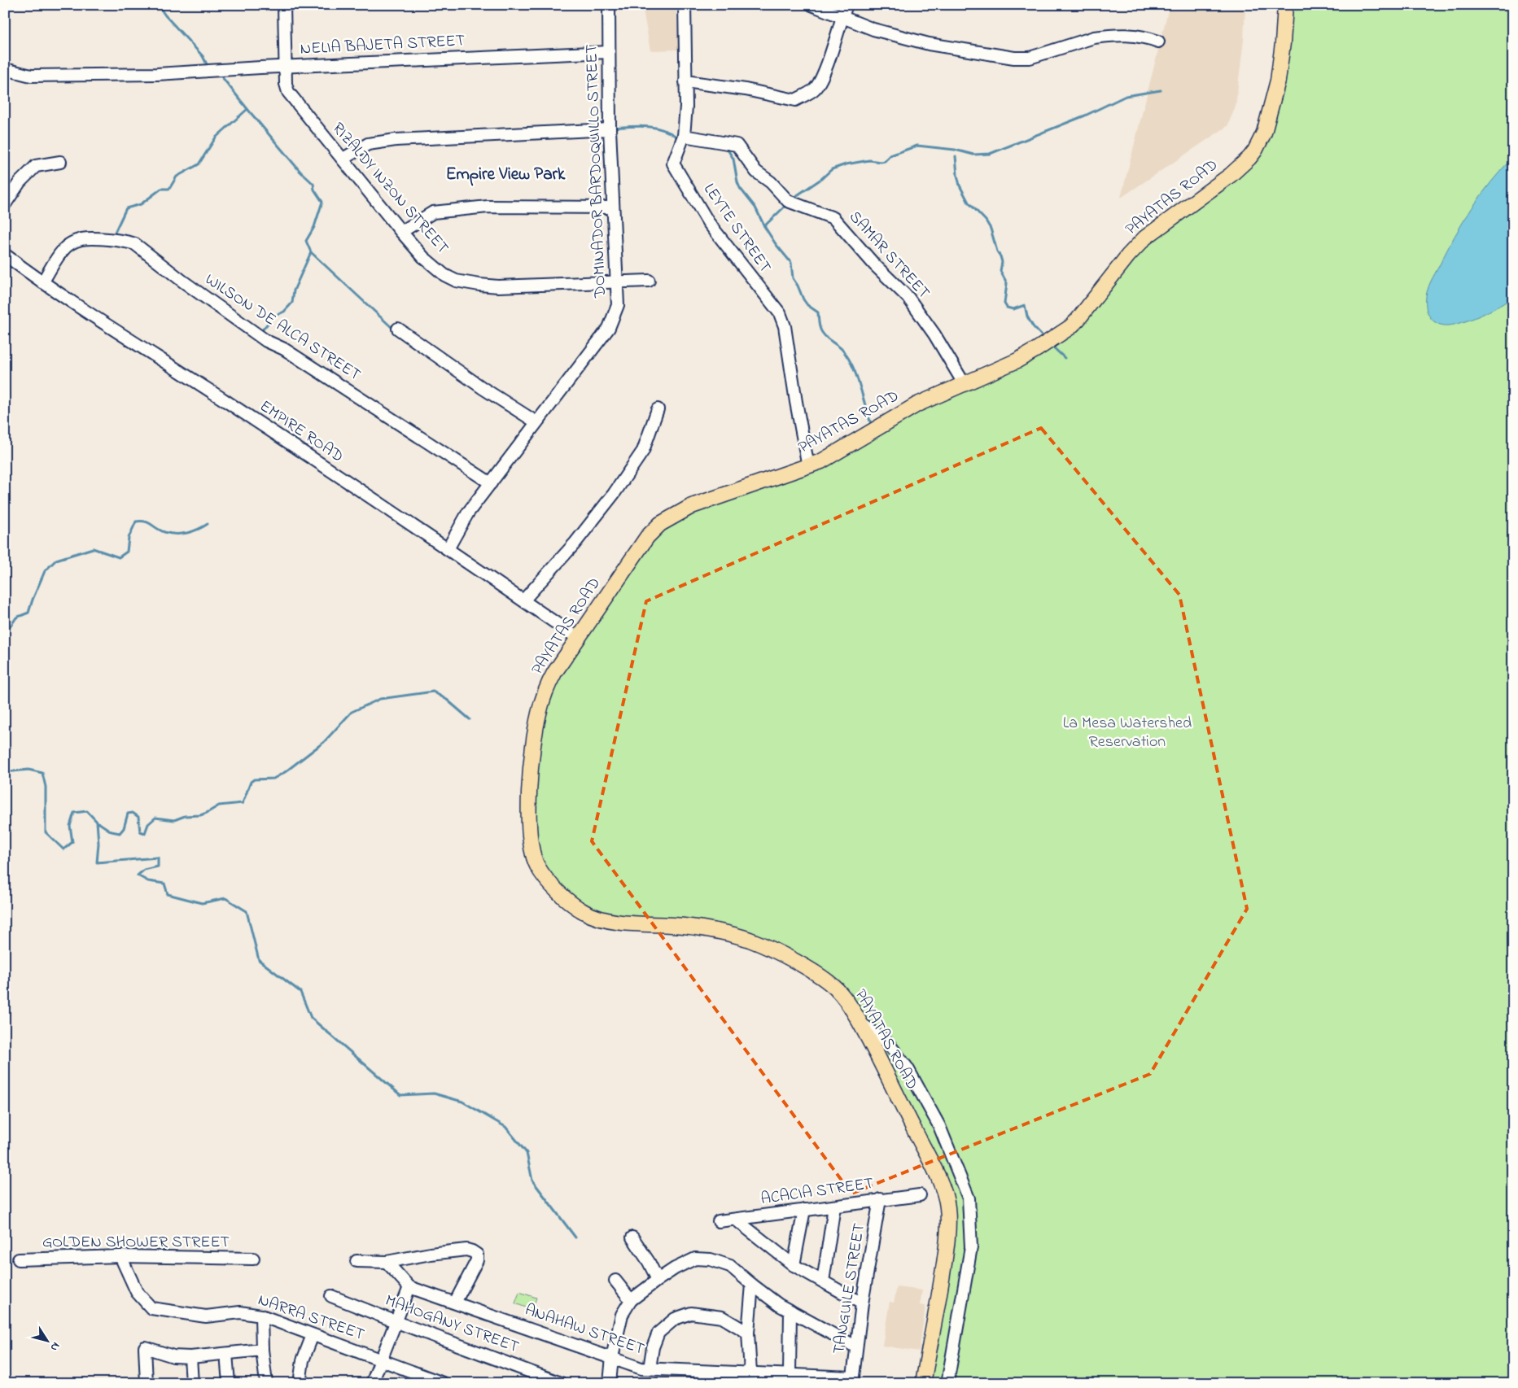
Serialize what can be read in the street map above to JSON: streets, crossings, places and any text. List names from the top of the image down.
{
  "streets": {
    "main road": ["PAYATAS ROAD"],
    "street": [
      "NELIA BAJETA STREET",
      "DOMINADOR BARDOQUILLO STREET",
      "RIZALDY INZON STREET",
      "LEYTE STREET",
      "SAMAR STREET",
      "WILSON DE ALCA STREET",
      "EMPIRE ROAD",
      "ACACIA STREET",
      "GOLDEN SHOWER STREET",
      "TANGUILE STREET",
      "NARRA STREET",
      "MAHOGANY STREET",
      "ANAHAW STREET"
    ]
  },
  "crossings": [
    ["NELIA BAJETA STREET", "DOMINADOR BARDOQUILLO STREET"],
    ["NELIA BAJETA STREET", "RIZALDY INZON STREET"],
    ["DOMINADOR BARDOQUILLO STREET", "RIZALDY INZON STREET"],
    ["DOMINADOR BARDOQUILLO STREET", "WILSON DE ALCA STREET"],
    ["DOMINADOR BARDOQUILLO STREET", "EMPIRE ROAD"],
    ["PAYATAS ROAD", "LEYTE STREET"],
    ["PAYATAS ROAD", "SAMAR STREET"],
    ["PAYATAS ROAD", "EMPIRE ROAD"],
    ["LEYTE STREET", "SAMAR STREET"],
    ["WILSON DE ALCA STREET", "EMPIRE ROAD"],
    ["ACACIA STREET", "TANGUILE STREET"],
    ["GOLDEN SHOWER STREET", "NARRA STREET"],
    ["TANGUILE STREET", "ANAHAW STREET"]
  ],
  "districts": ["Empire View Park"],
  "parks": ["La Mesa Watershed Reservation"],
  "north": "bottom right"
}
